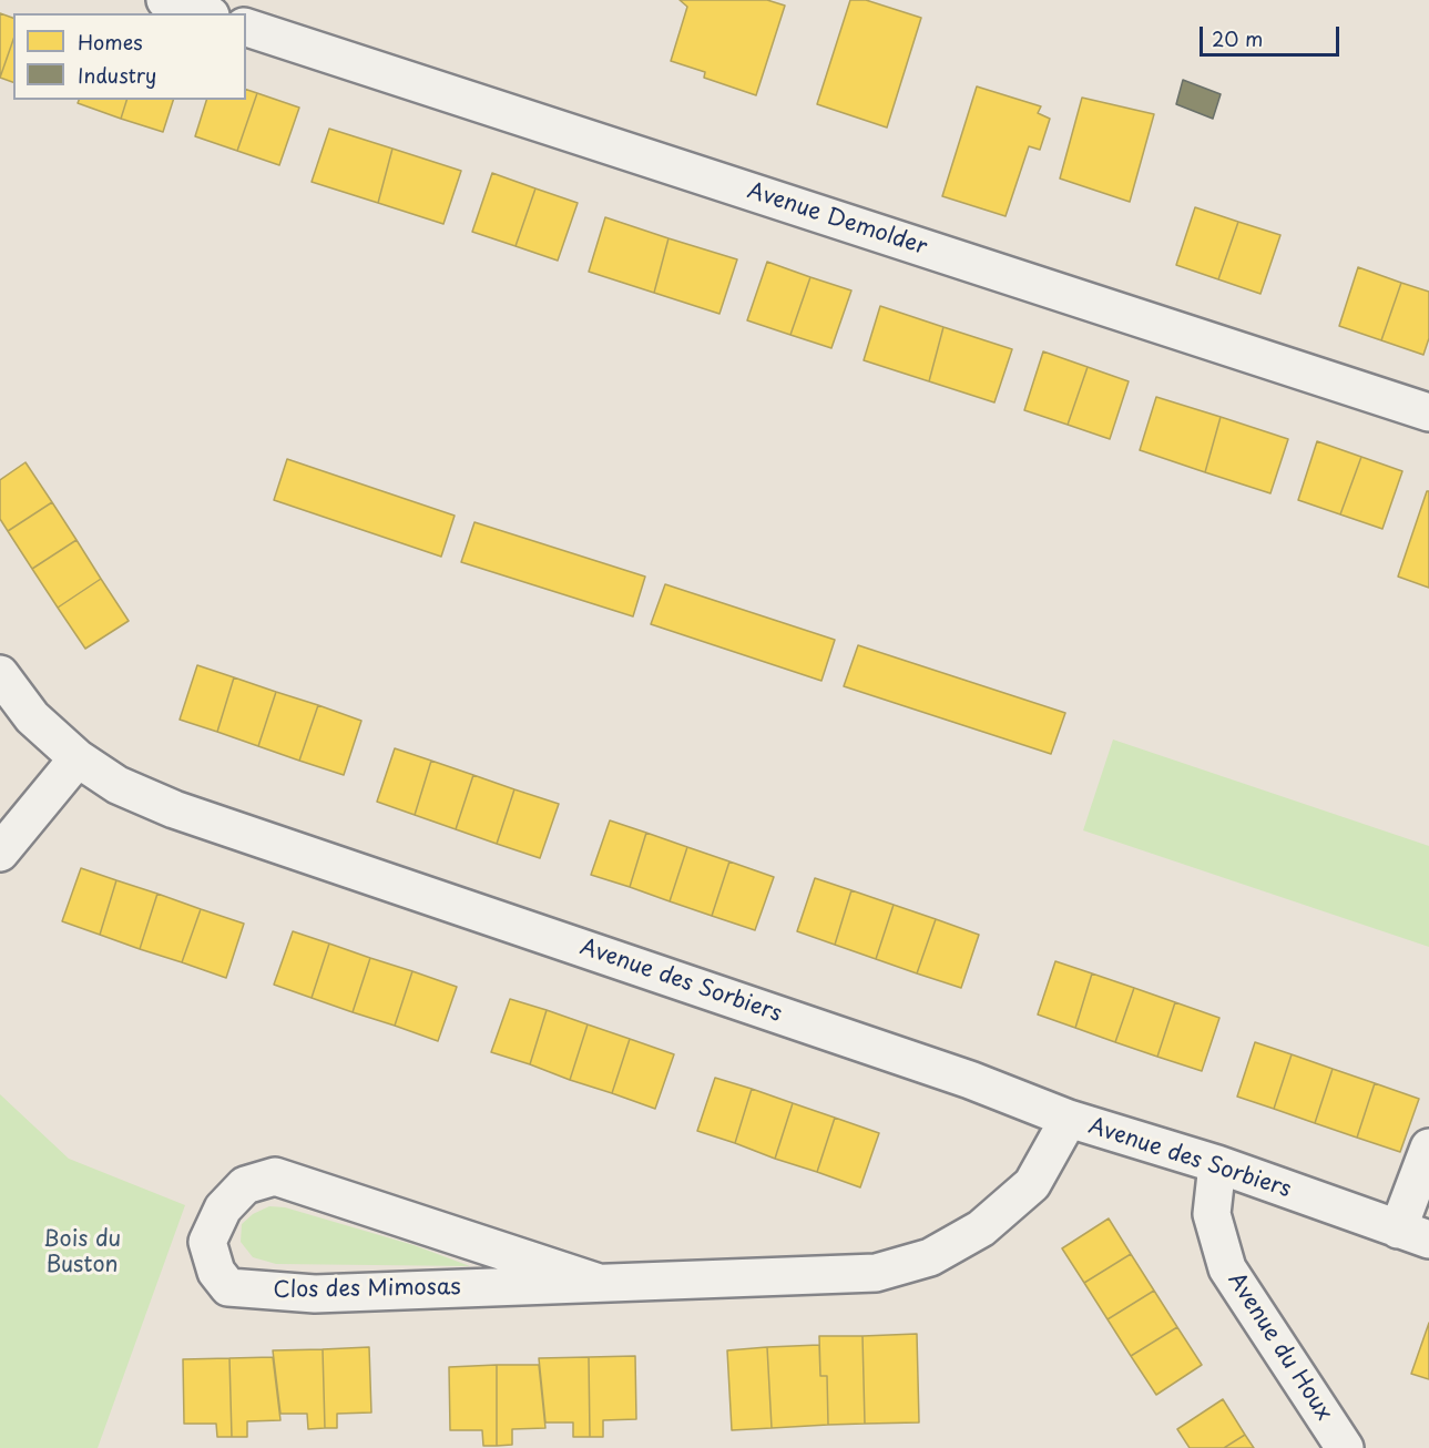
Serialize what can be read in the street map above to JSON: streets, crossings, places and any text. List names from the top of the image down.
{
  "streets": {
    "street": [
      "Avenue Demolder",
      "Avenue des Sorbiers",
      "Clos des Mimosas",
      "Avenue du Houx"
    ]
  },
  "crossings": [
    ["Avenue des Sorbiers", "Clos des Mimosas"],
    ["Avenue des Sorbiers", "Avenue du Houx"]
  ],
  "parks": ["Bois du Buston"],
  "legend": ["Homes", "Industry"],
  "scale_bar": "20 m"
}
